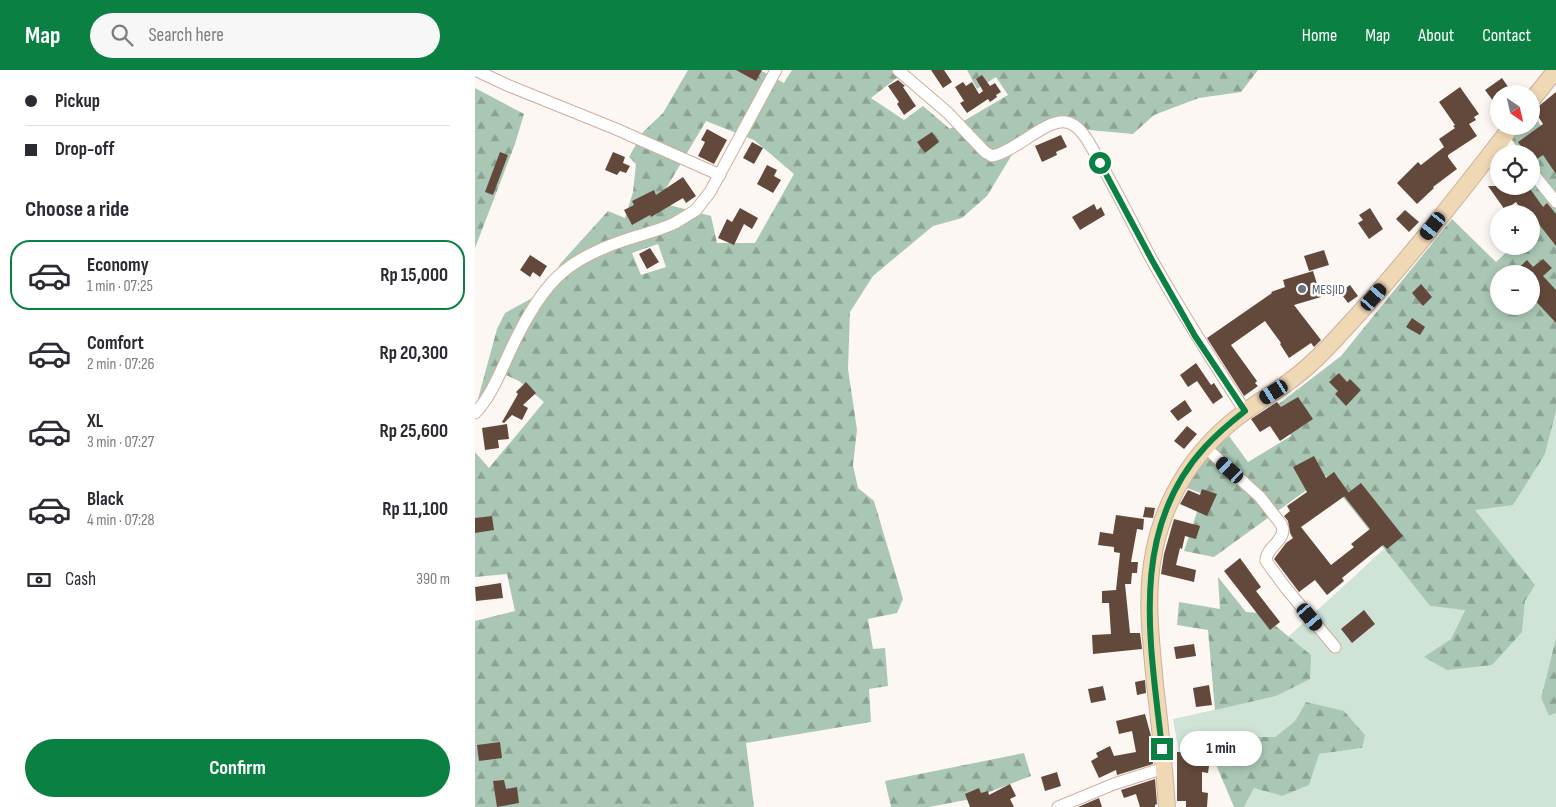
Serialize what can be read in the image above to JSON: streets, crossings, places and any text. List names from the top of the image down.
{
  "places": ["MESJID"],
  "north": "bottom right",
  "page": {
    "header": "Map",
    "search": "Search here",
    "nav": [
      "Home",
      "Map",
      "About",
      "Contact"
    ],
    "banner": ["Pickup", "Drop-off"],
    "map_buttons": ["+", "−"],
    "heading": "Choose a ride",
    "list": [
      {
        "name": "Economy",
        "note": "1 min · 07:25",
        "value": "Rp 15,000"
      },
      {
        "name": "Comfort",
        "note": "2 min · 07:26",
        "value": "Rp 20,300"
      },
      {
        "name": "XL",
        "note": "3 min · 07:27",
        "value": "Rp 25,600"
      },
      {
        "name": "Black",
        "note": "4 min · 07:28",
        "value": "Rp 11,100"
      }
    ],
    "pay": ["Cash", "390 m"],
    "buttons": "Confirm",
    "bubble": "1 min"
  }
}
